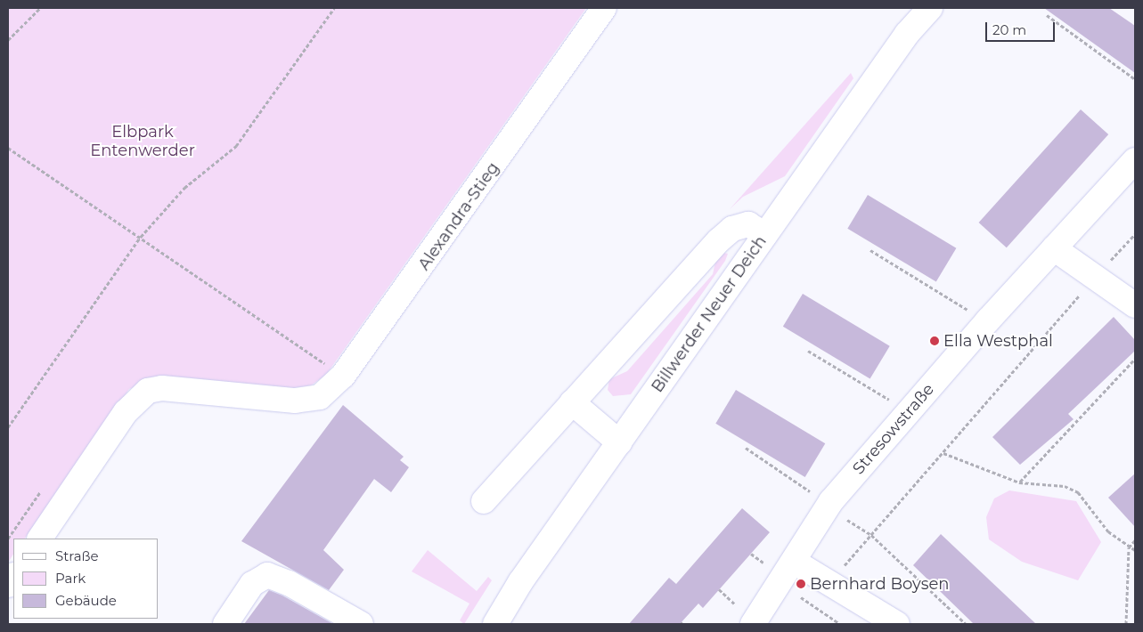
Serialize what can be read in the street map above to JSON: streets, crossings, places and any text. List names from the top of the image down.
{
  "streets": {
    "street": ["Alexandra-Stieg", "Billwerder Neuer Deich", "Stresowstraße"]
  },
  "parks": ["Elbpark Entenwerder"],
  "places": ["Ella Westphal", "Bernhard Boysen"],
  "legend": ["Straße", "Park", "Gebäude"],
  "scale_bar": "20 m"
}
